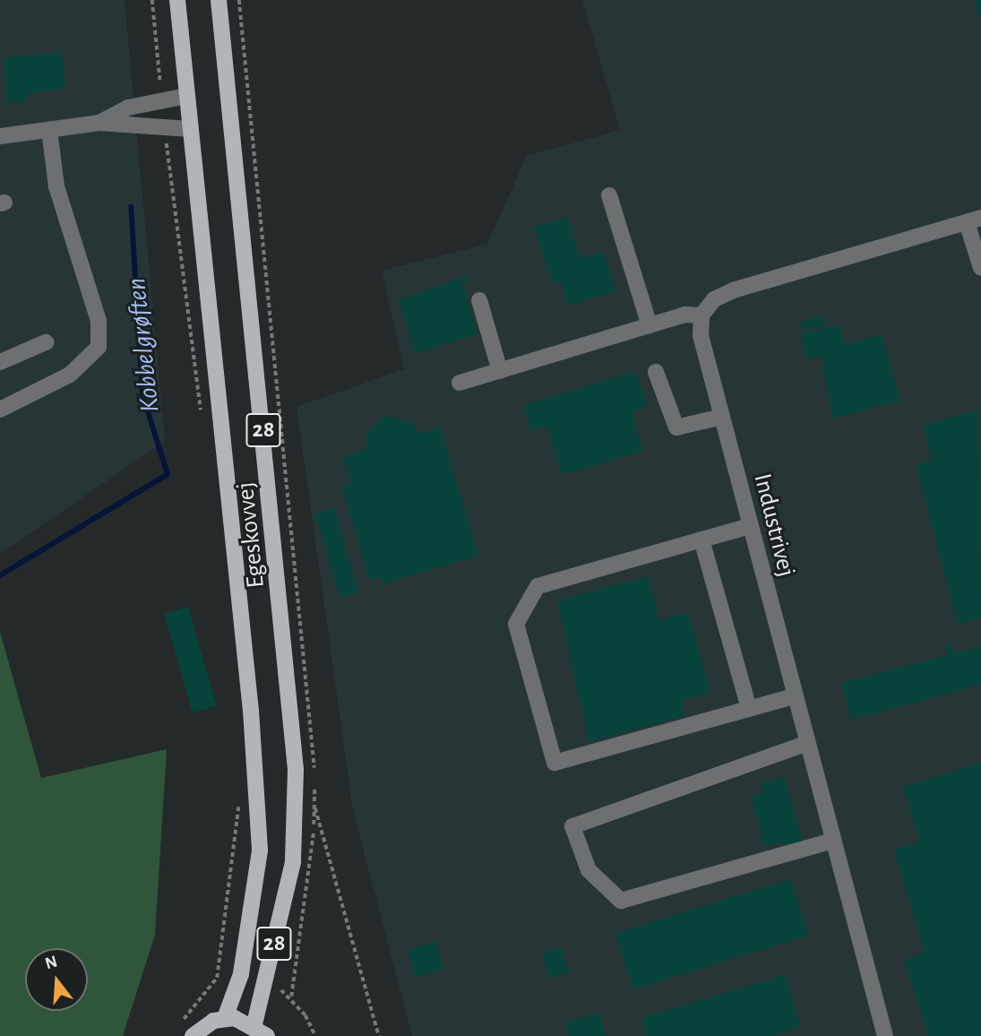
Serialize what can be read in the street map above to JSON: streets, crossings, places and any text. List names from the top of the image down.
{
  "streets": {
    "main road": ["28", "Egeskovvej"],
    "street": ["Industrivej"]
  },
  "water": ["Kobbelgrøften"],
  "north": "top"
}
